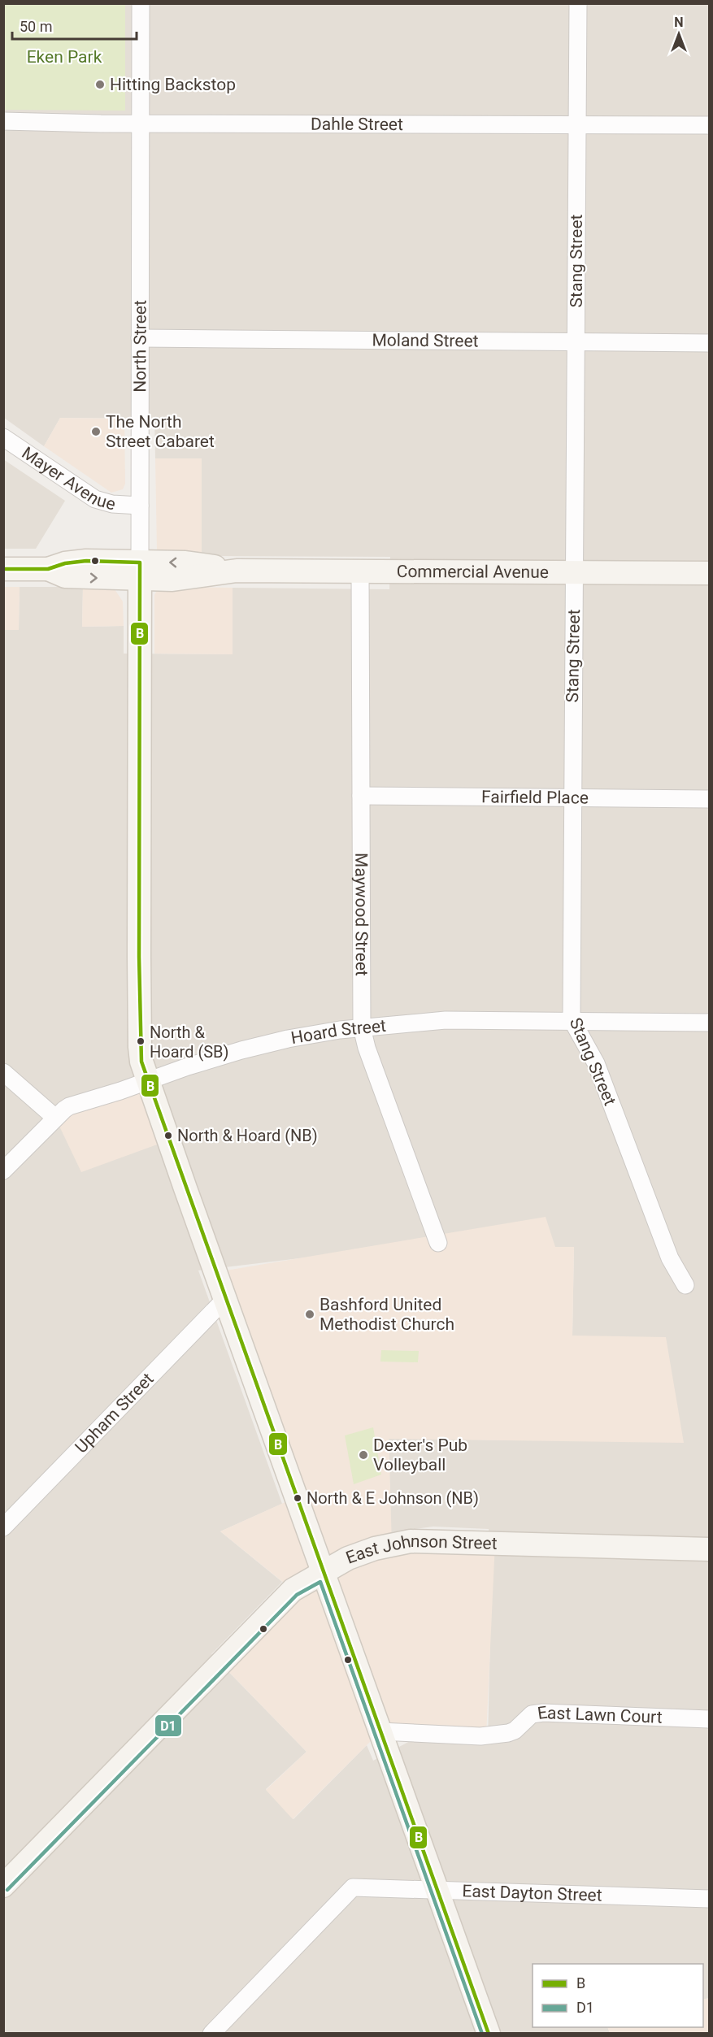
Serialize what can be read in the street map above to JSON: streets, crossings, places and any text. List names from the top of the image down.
{
  "streets": {
    "street": [
      "Dahle Street",
      "Stang Street",
      "Moland Street",
      "North Street",
      "Mayer Avenue",
      "Commercial Avenue",
      "Fairfield Place",
      "Maywood Street",
      "Hoard Street",
      "Upham Street",
      "East Johnson Street",
      "East Lawn Court",
      "East Dayton Street"
    ]
  },
  "crossings": [
    ["Dahle Street", "Stang Street"],
    ["Dahle Street", "North Street"],
    ["Stang Street", "Moland Street"],
    ["Stang Street", "Commercial Avenue"],
    ["Stang Street", "Fairfield Place"],
    ["Stang Street", "Hoard Street"],
    ["Moland Street", "North Street"],
    ["North Street", "Mayer Avenue"],
    ["North Street", "Commercial Avenue"],
    ["North Street", "Hoard Street"],
    ["North Street", "Upham Street"],
    ["North Street", "East Johnson Street"],
    ["North Street", "East Lawn Court"],
    ["North Street", "East Dayton Street"],
    ["Commercial Avenue", "Maywood Street"],
    ["Fairfield Place", "Maywood Street"],
    ["Maywood Street", "Hoard Street"]
  ],
  "parks": ["Eken Park"],
  "places": [
    "Hitting Backstop",
    "The North Street Cabaret",
    "North & Hoard (SB)",
    "North & Hoard (NB)",
    "Bashford United Methodist Church",
    "Dexter's Pub Volleyball",
    "North & E Johnson (NB)"
  ],
  "lines": ["transit line B", "transit line D1"],
  "legend": ["B", "D1"],
  "scale_bar": "50 m",
  "north": "top"
}
